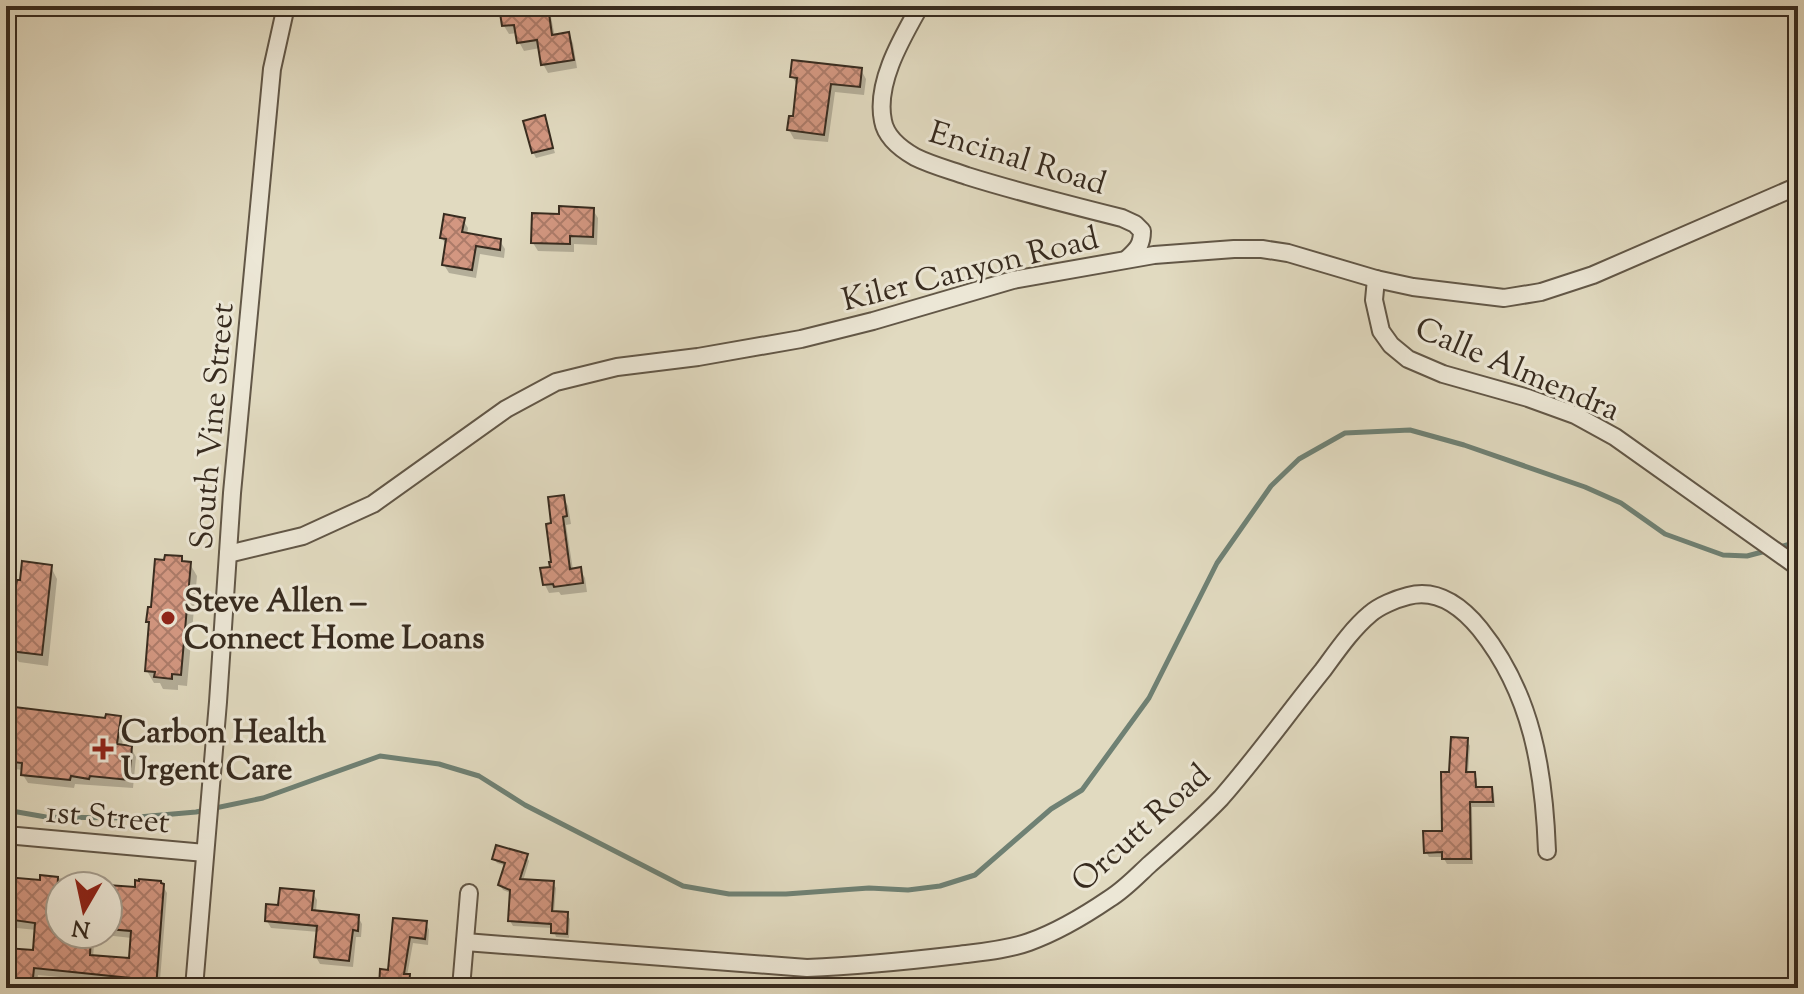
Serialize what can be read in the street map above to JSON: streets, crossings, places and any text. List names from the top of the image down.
{
  "streets": {
    "street": [
      "Encinal Road",
      "Kiler Canyon Road",
      "Calle Almendra",
      "South Vine Street",
      "1st Street",
      "Orcutt Road"
    ]
  },
  "crossings": [
    ["Encinal Road", "Kiler Canyon Road"],
    ["Kiler Canyon Road", "Calle Almendra"],
    ["Kiler Canyon Road", "South Vine Street"],
    ["South Vine Street", "1st Street"]
  ],
  "places": {
    "other": ["Steve Allen – Connect Home Loans"],
    "health": ["Carbon Health Urgent Care"]
  },
  "north": "bottom"
}
